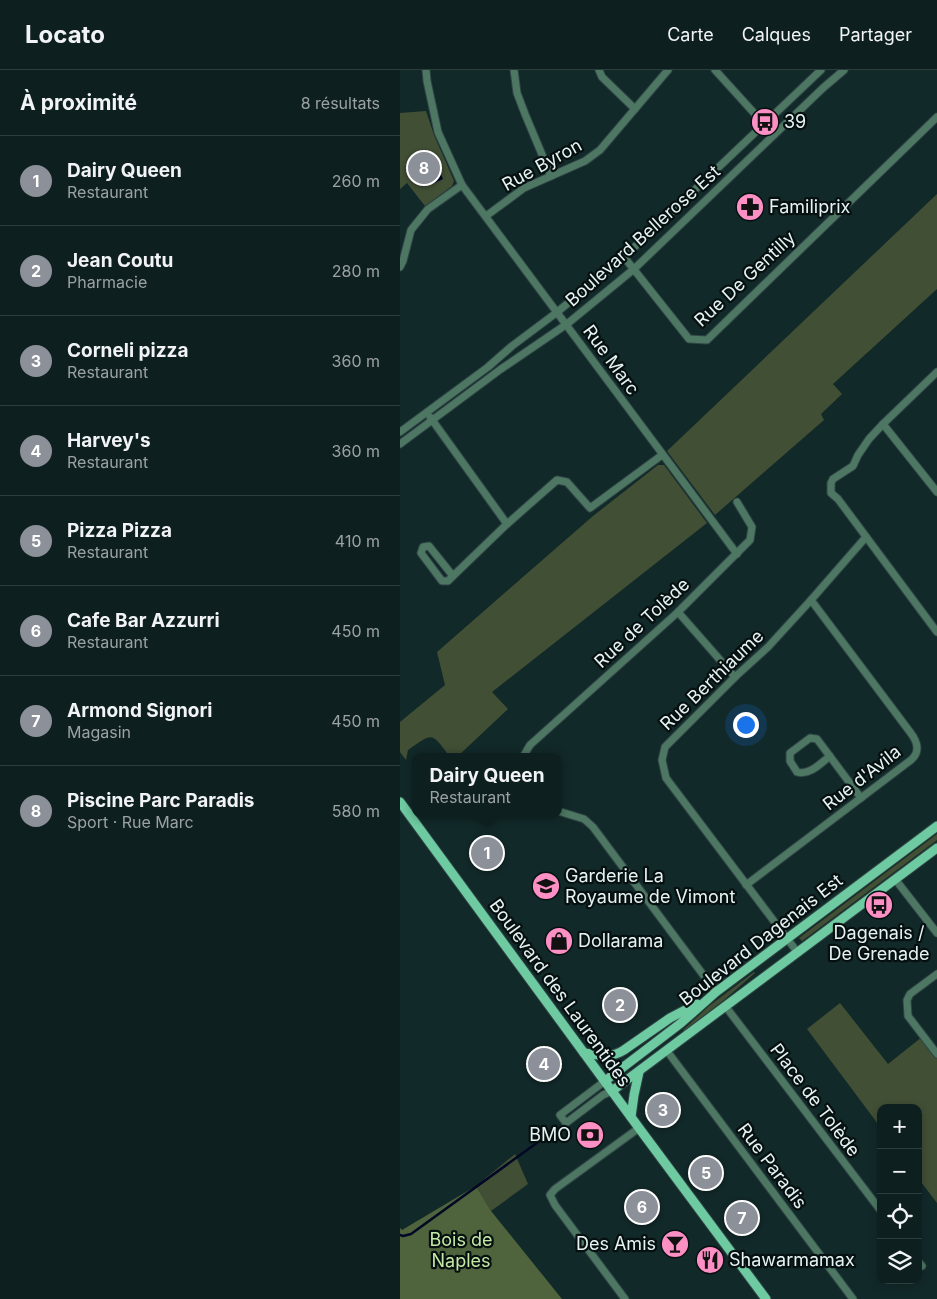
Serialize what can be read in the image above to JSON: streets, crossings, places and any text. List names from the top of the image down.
{
  "streets": {
    "main road": ["Boulevard Dagenais Est", "Boulevard des Laurentides"],
    "street": [
      "Rue Byron",
      "Boulevard Bellerose Est",
      "Rue De Gentilly",
      "Rue Marc",
      "Rue de Tolède",
      "Rue Berthiaume",
      "Rue d'Avila",
      "Place de Tolède",
      "Rue Paradis"
    ]
  },
  "crossings": [
    ["Rue Byron", "Rue Marc"],
    ["Boulevard Bellerose Est", "Rue De Gentilly"],
    ["Boulevard Bellerose Est", "Rue Marc"],
    ["Rue Marc", "Rue de Tolède"],
    ["Rue Berthiaume", "Rue d'Avila"],
    ["Rue Berthiaume", "Boulevard Dagenais Est"],
    ["Boulevard Dagenais Est", "Boulevard des Laurentides"],
    ["Boulevard Dagenais Est", "Place de Tolède"],
    ["Boulevard Dagenais Est", "Rue Paradis"]
  ],
  "parks": ["Bois de Naples"],
  "places": {
    "bus stop": ["39", "Dagenais / De Grenade"],
    "pharmacy": ["Familiprix"],
    "school or university": ["Garderie La Royaume de Vimont"],
    "shop": ["Dollarama"],
    "bank": ["BMO"],
    "bar": ["Des Amis"],
    "restaurant": ["Shawarmamax"]
  },
  "page": {
    "header": "Locato",
    "nav": ["Carte", "Calques", "Partager"],
    "heading": ["À proximité", "8 résultats"],
    "list": [
      {
        "mark": "1",
        "name": "Dairy Queen",
        "note": "Restaurant",
        "value": "260 m"
      },
      {
        "mark": "2",
        "name": "Jean Coutu",
        "note": "Pharmacie",
        "value": "280 m"
      },
      {
        "mark": "3",
        "name": "Corneli pizza",
        "note": "Restaurant",
        "value": "360 m"
      },
      {
        "mark": "4",
        "name": "Harvey's",
        "note": "Restaurant",
        "value": "360 m"
      },
      {
        "mark": "5",
        "name": "Pizza Pizza",
        "note": "Restaurant",
        "value": "410 m"
      },
      {
        "mark": "6",
        "name": "Cafe Bar Azzurri",
        "note": "Restaurant",
        "value": "450 m"
      },
      {
        "mark": "7",
        "name": "Armond Signori",
        "note": "Magasin",
        "value": "450 m"
      },
      {
        "mark": "8",
        "name": "Piscine Parc Paradis",
        "note": "Sport · Rue Marc",
        "value": "580 m"
      }
    ],
    "pins": [
      "8",
      "1",
      "2",
      "4",
      "3",
      "5",
      "6",
      "7"
    ],
    "popup": ["Dairy Queen", "Restaurant"],
    "map_buttons": ["+", "−"]
  }
}
